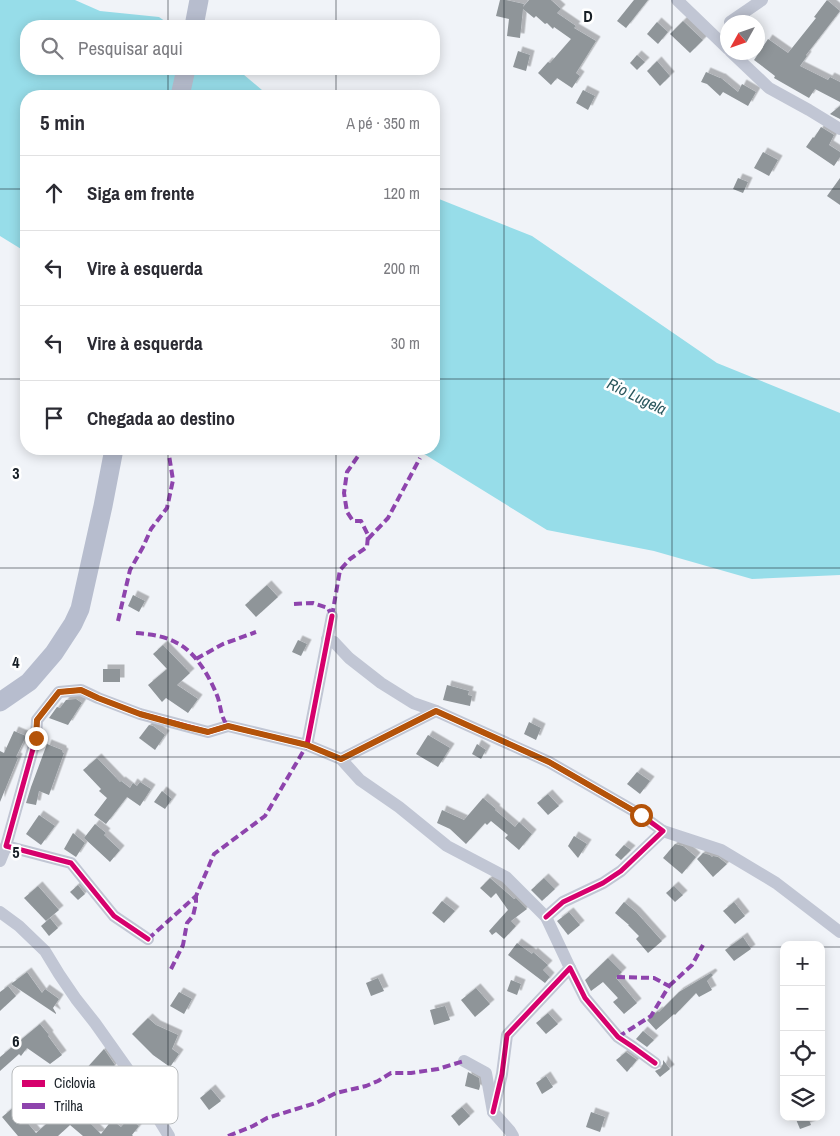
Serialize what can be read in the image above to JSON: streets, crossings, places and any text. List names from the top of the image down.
{
  "water": ["Rio Lugela"],
  "legend": ["Ciclovia", "Trilha"],
  "north": "bottom left",
  "page": {
    "search": "Pesquisar aqui",
    "heading": ["5 min", "A pé · 350 m"],
    "list": [
      ["Siga em frente", "120 m"],
      ["Vire à esquerda", "200 m"],
      ["Vire à esquerda", "30 m"],
      "Chegada ao destino"
    ],
    "map_buttons": ["+", "−"]
  },
  "grid": {
    "columns": ["D"],
    "rows": [
      "3",
      "4",
      "5",
      "6"
    ]
  }
}
